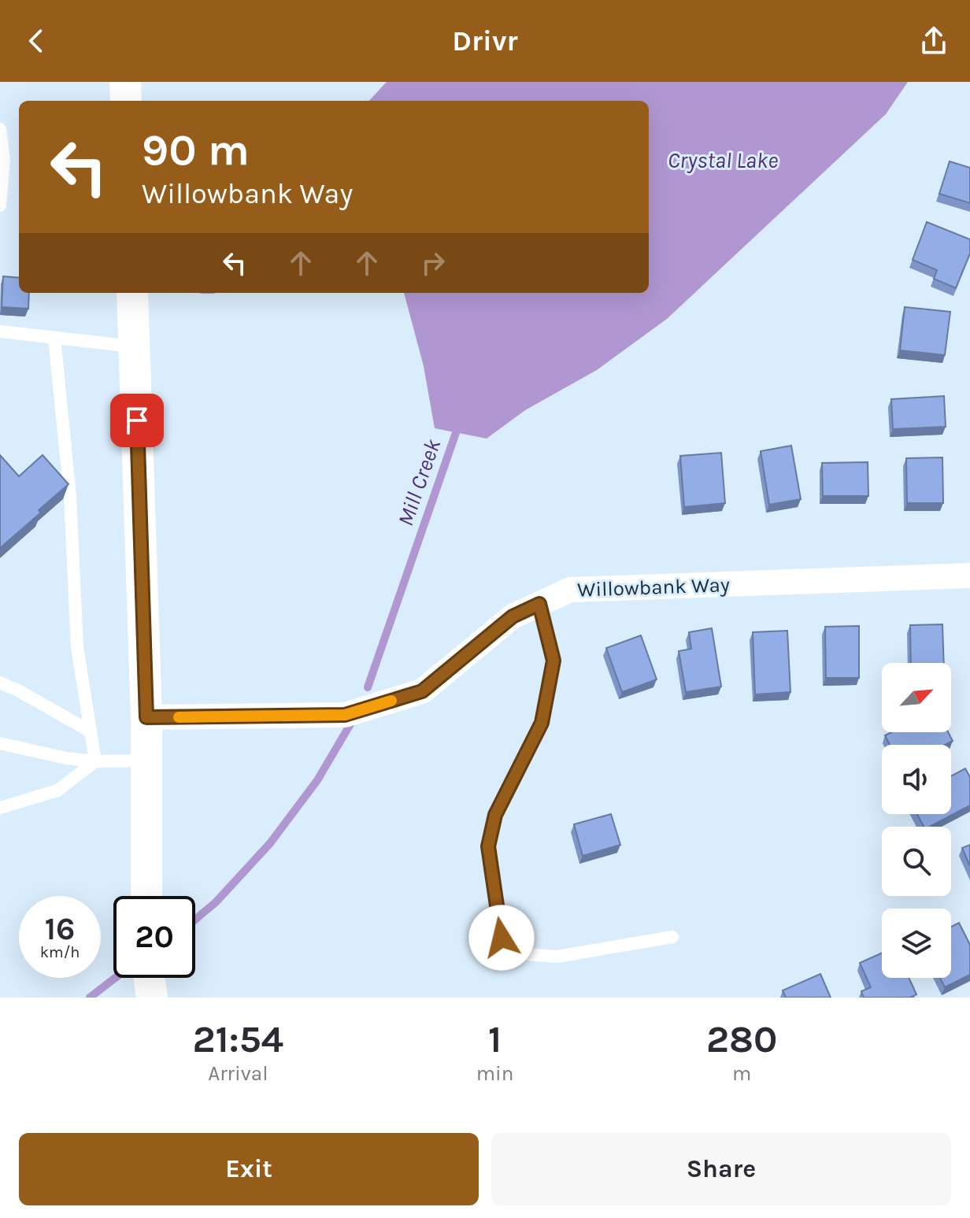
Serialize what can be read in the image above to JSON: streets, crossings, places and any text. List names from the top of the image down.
{
  "streets": {
    "street": ["Willowbank Way"]
  },
  "water": ["Crystal Lake", "Mill Creek"],
  "north": "top right",
  "page": {
    "header": "Drivr",
    "turn": ["90 m", "Willowbank Way"],
    "speed": "16 km/h",
    "limit": "20",
    "eta": [
      "21:54",
      "Arrival",
      "1",
      "min",
      "280",
      "m"
    ],
    "buttons": ["Exit", "Share"]
  }
}
